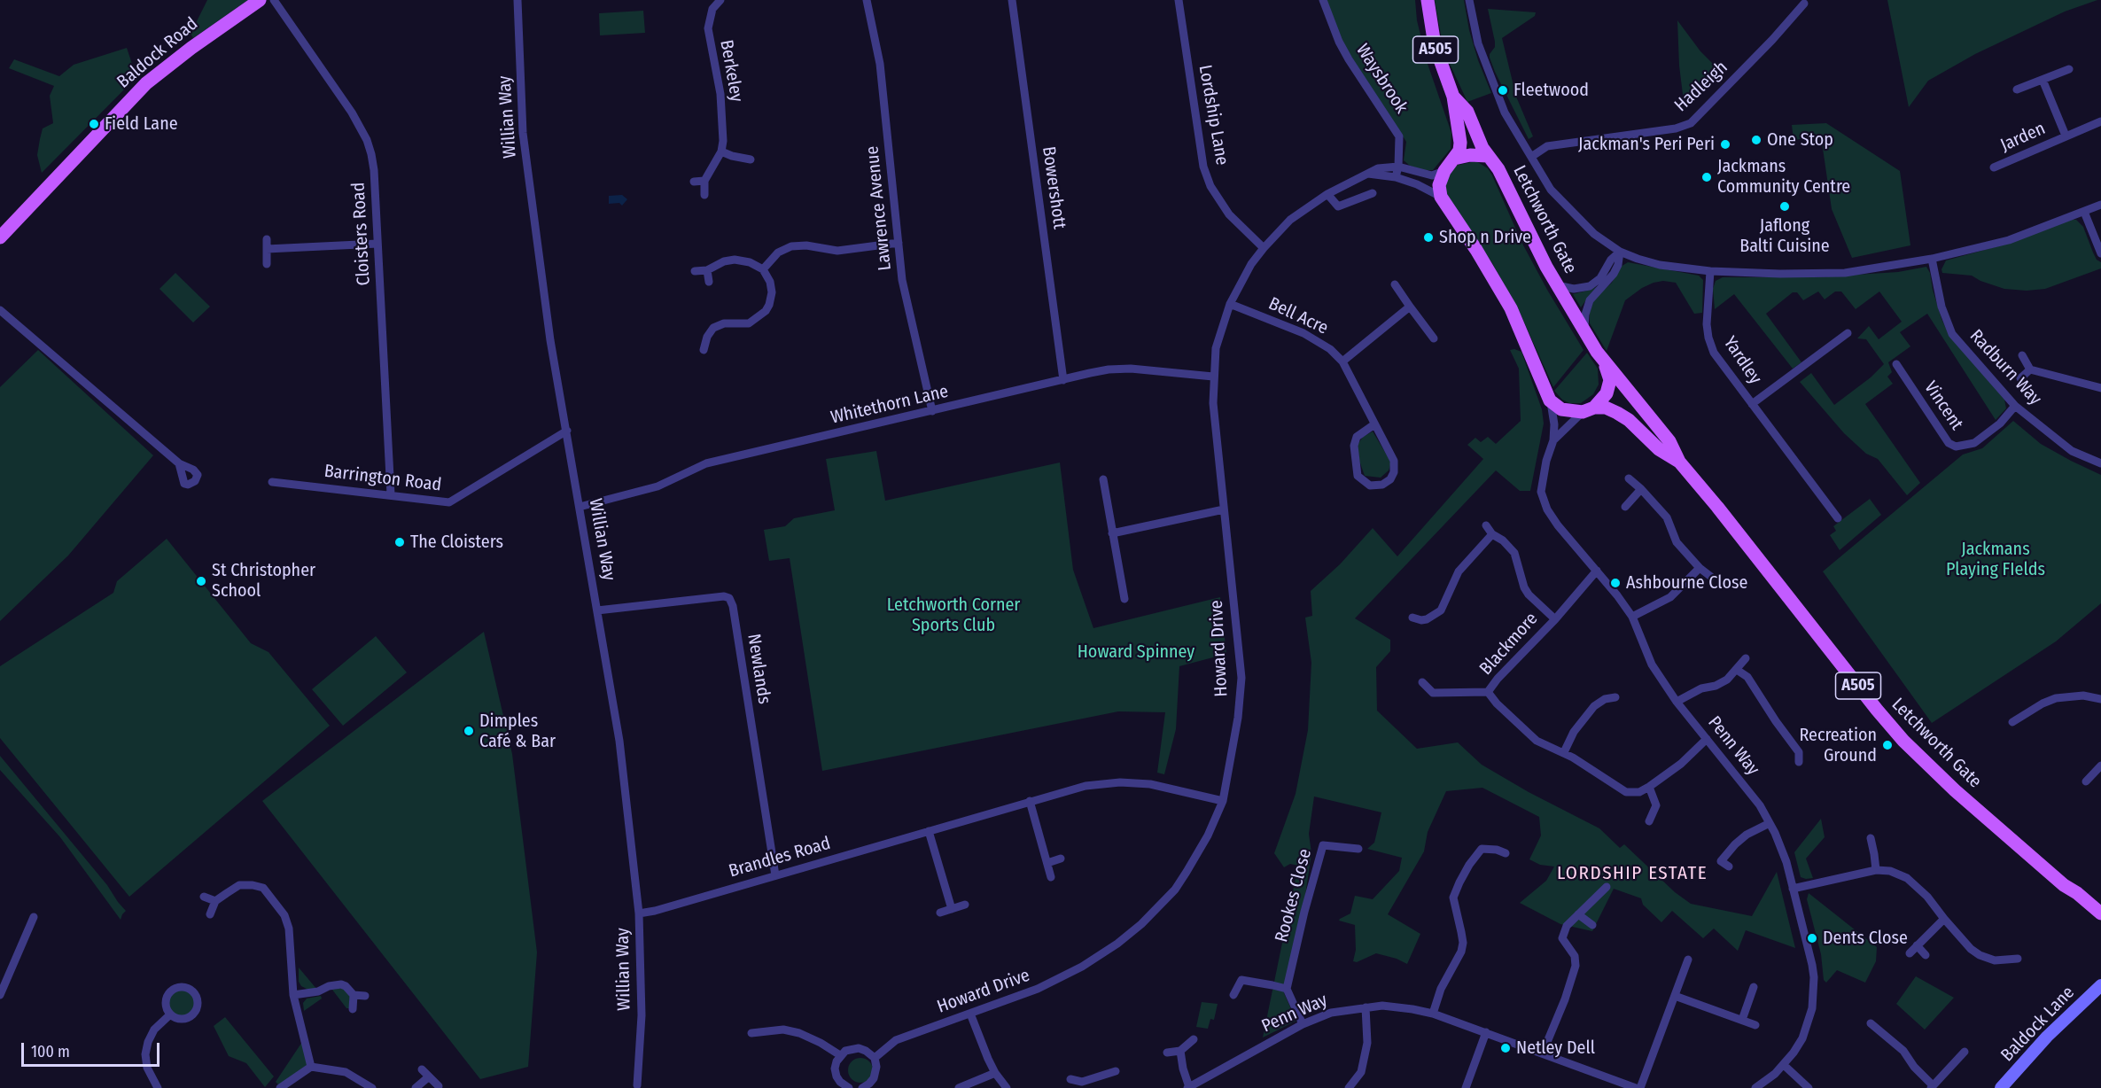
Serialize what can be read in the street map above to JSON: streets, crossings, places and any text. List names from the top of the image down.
{
  "streets": {
    "main road": ["A505", "Baldock Road", "Letchworth Gate"],
    "street": [
      "Berkeley",
      "Waysbrook",
      "Hadleigh",
      "Lordship Lane",
      "Willian Way",
      "Jarden",
      "Bowershott",
      "Lawrence Avenue",
      "Cloisters Road",
      "Bell Acre",
      "Yardley",
      "Radburn Way",
      "Whitethorn Lane",
      "Vincent",
      "Barrington Road",
      "Blackmore",
      "Howard Drive",
      "Newlands",
      "Penn Way",
      "Brandles Road",
      "Rookes Close",
      "Baldock Lane"
    ]
  },
  "crossings": [
    ["A505", "Letchworth Gate"],
    ["Waysbrook", "Howard Drive"],
    ["Lordship Lane", "Howard Drive"],
    ["Willian Way", "Whitethorn Lane"],
    ["Willian Way", "Barrington Road"],
    ["Willian Way", "Newlands"],
    ["Willian Way", "Brandles Road"],
    ["Bowershott", "Whitethorn Lane"],
    ["Lawrence Avenue", "Whitethorn Lane"],
    ["Letchworth Gate", "Penn Way"],
    ["Cloisters Road", "Barrington Road"],
    ["Bell Acre", "Howard Drive"],
    ["Radburn Way", "Vincent"],
    ["Whitethorn Lane", "Howard Drive"],
    ["Blackmore", "Penn Way"],
    ["Howard Drive", "Brandles Road"],
    ["Newlands", "Brandles Road"]
  ],
  "districts": ["LORDSHIP ESTATE"],
  "parks": ["Jackmans Playing FIelds", "Letchworth Corner Sports Club", "Howard Spinney"],
  "places": [
    "Fleetwood",
    "Field Lane",
    "One Stop",
    "Jackman's Peri Peri",
    "Jackmans Community Centre",
    "Jaflong Balti Cuisine",
    "Shop n Drive",
    "The Cloisters",
    "St Christopher School",
    "Ashbourne Close",
    "Dimples Café & Bar",
    "Recreation Ground",
    "Dents Close",
    "Netley Dell"
  ],
  "scale_bar": "100 m"
}
